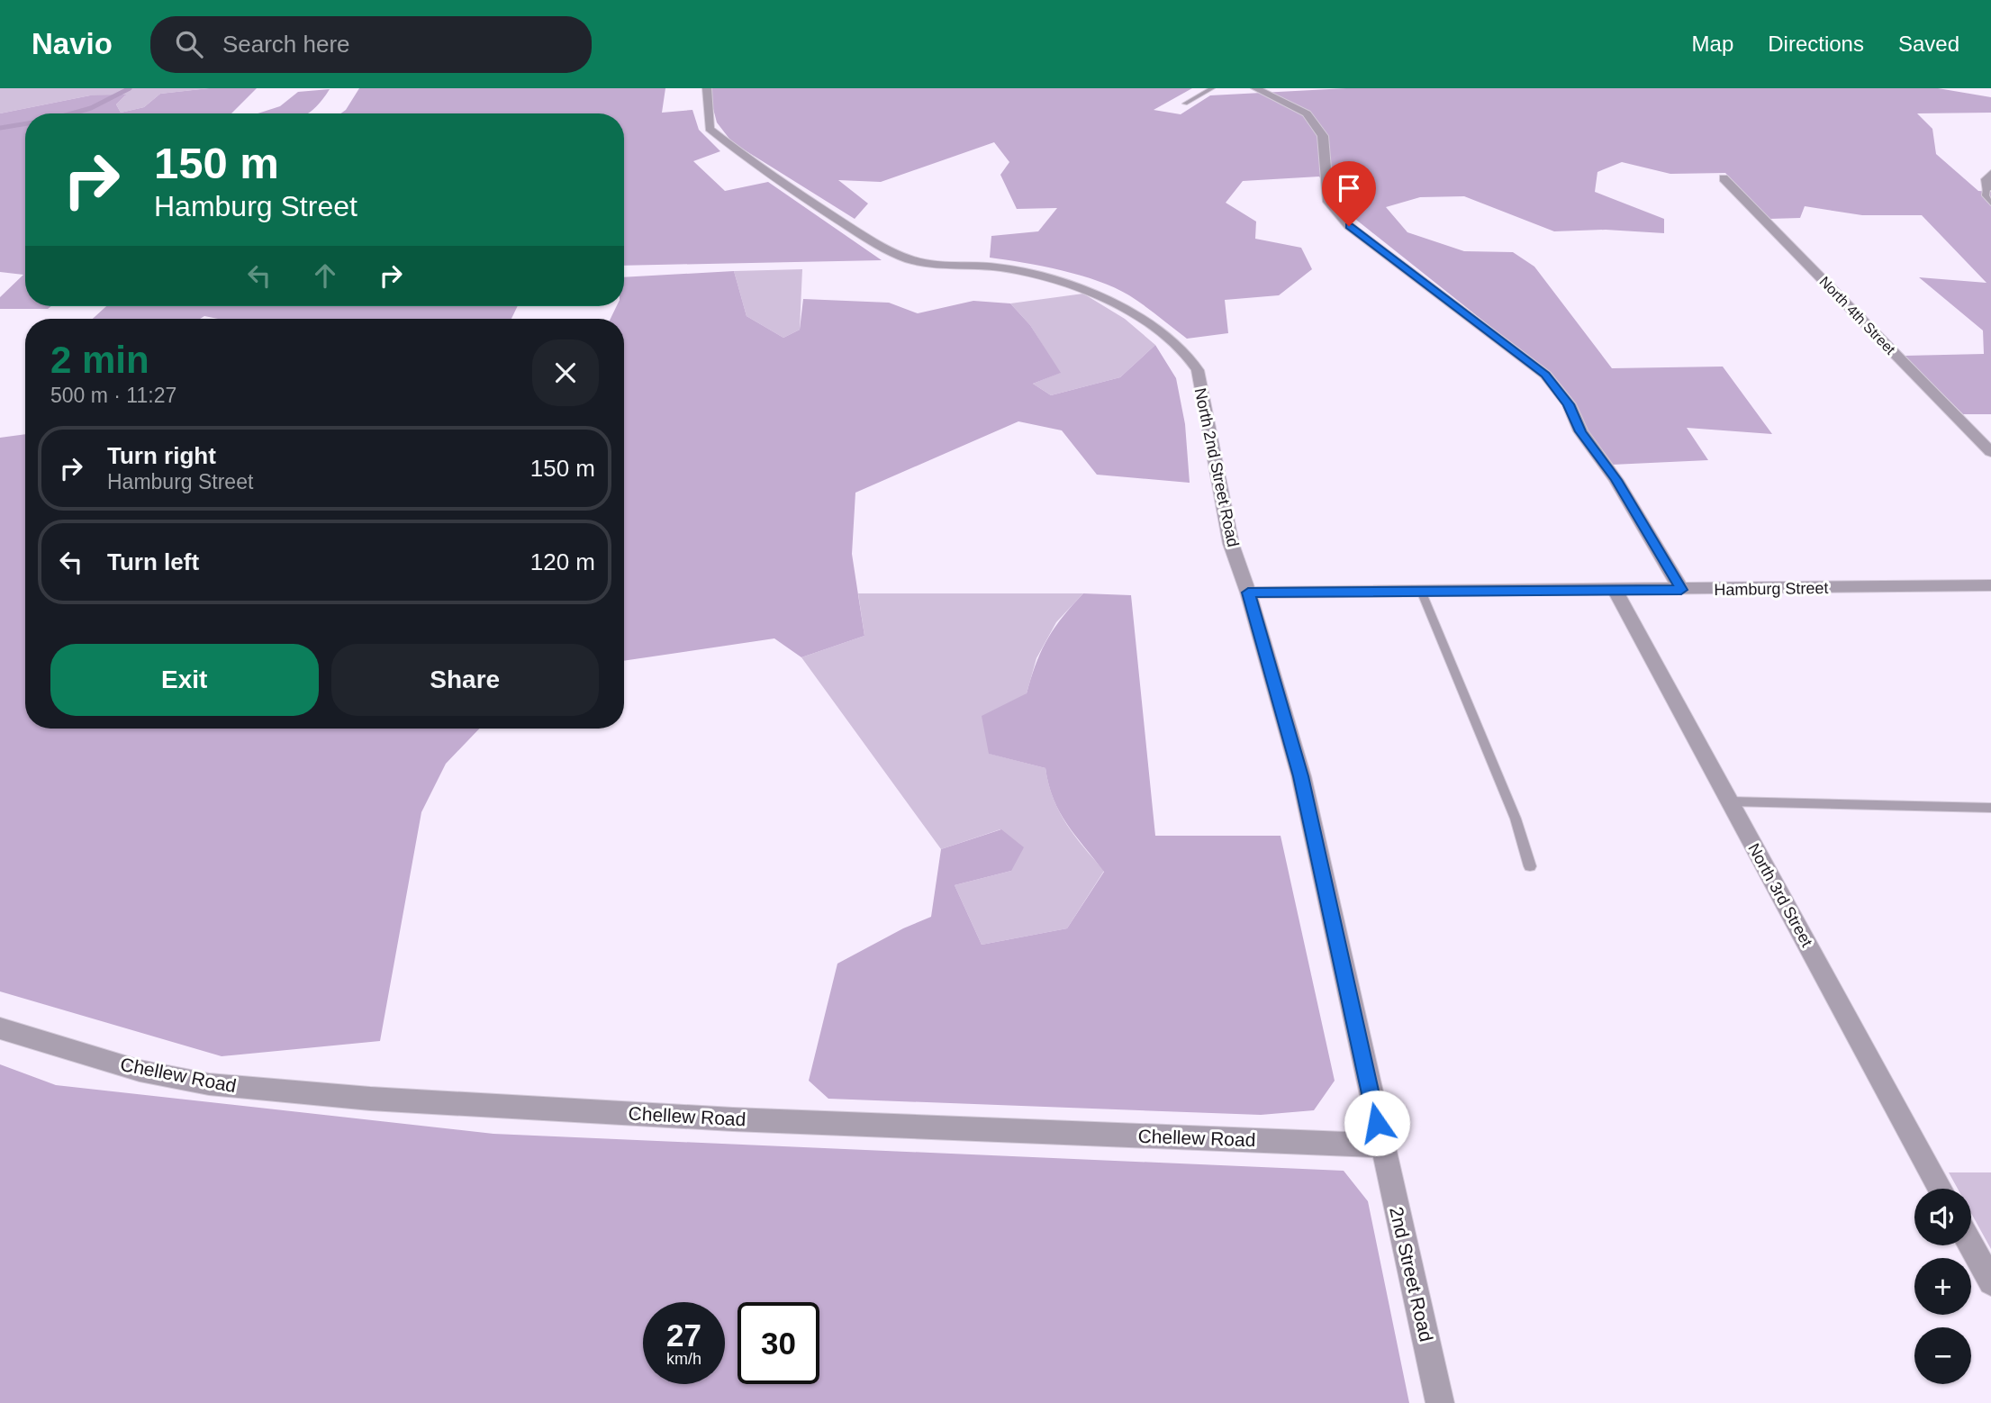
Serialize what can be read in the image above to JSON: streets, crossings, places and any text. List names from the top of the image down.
{
  "streets": {
    "street": [
      "North 4th Street",
      "North 2nd Street Road",
      "Hamburg Street",
      "North 3rd Street",
      "Chellew Road",
      "2nd Street Road"
    ]
  },
  "crossings": [
    ["North 2nd Street Road", "Hamburg Street"],
    ["North 2nd Street Road", "Chellew Road"],
    ["North 2nd Street Road", "2nd Street Road"],
    ["Hamburg Street", "North 3rd Street"],
    ["Chellew Road", "2nd Street Road"]
  ],
  "page": {
    "header": "Navio",
    "search": "Search here",
    "nav": ["Map", "Directions", "Saved"],
    "turn": ["150 m", "Hamburg Street"],
    "heading": ["2 min", "500 m · 11:27"],
    "list": [
      {
        "name": "Turn right",
        "note": "Hamburg Street",
        "value": "150 m"
      },
      {
        "name": "Turn left",
        "value": "120 m"
      }
    ],
    "buttons": ["Exit", "Share"],
    "map_buttons": ["+", "−"],
    "speed": "27 km/h",
    "limit": "30"
  }
}
